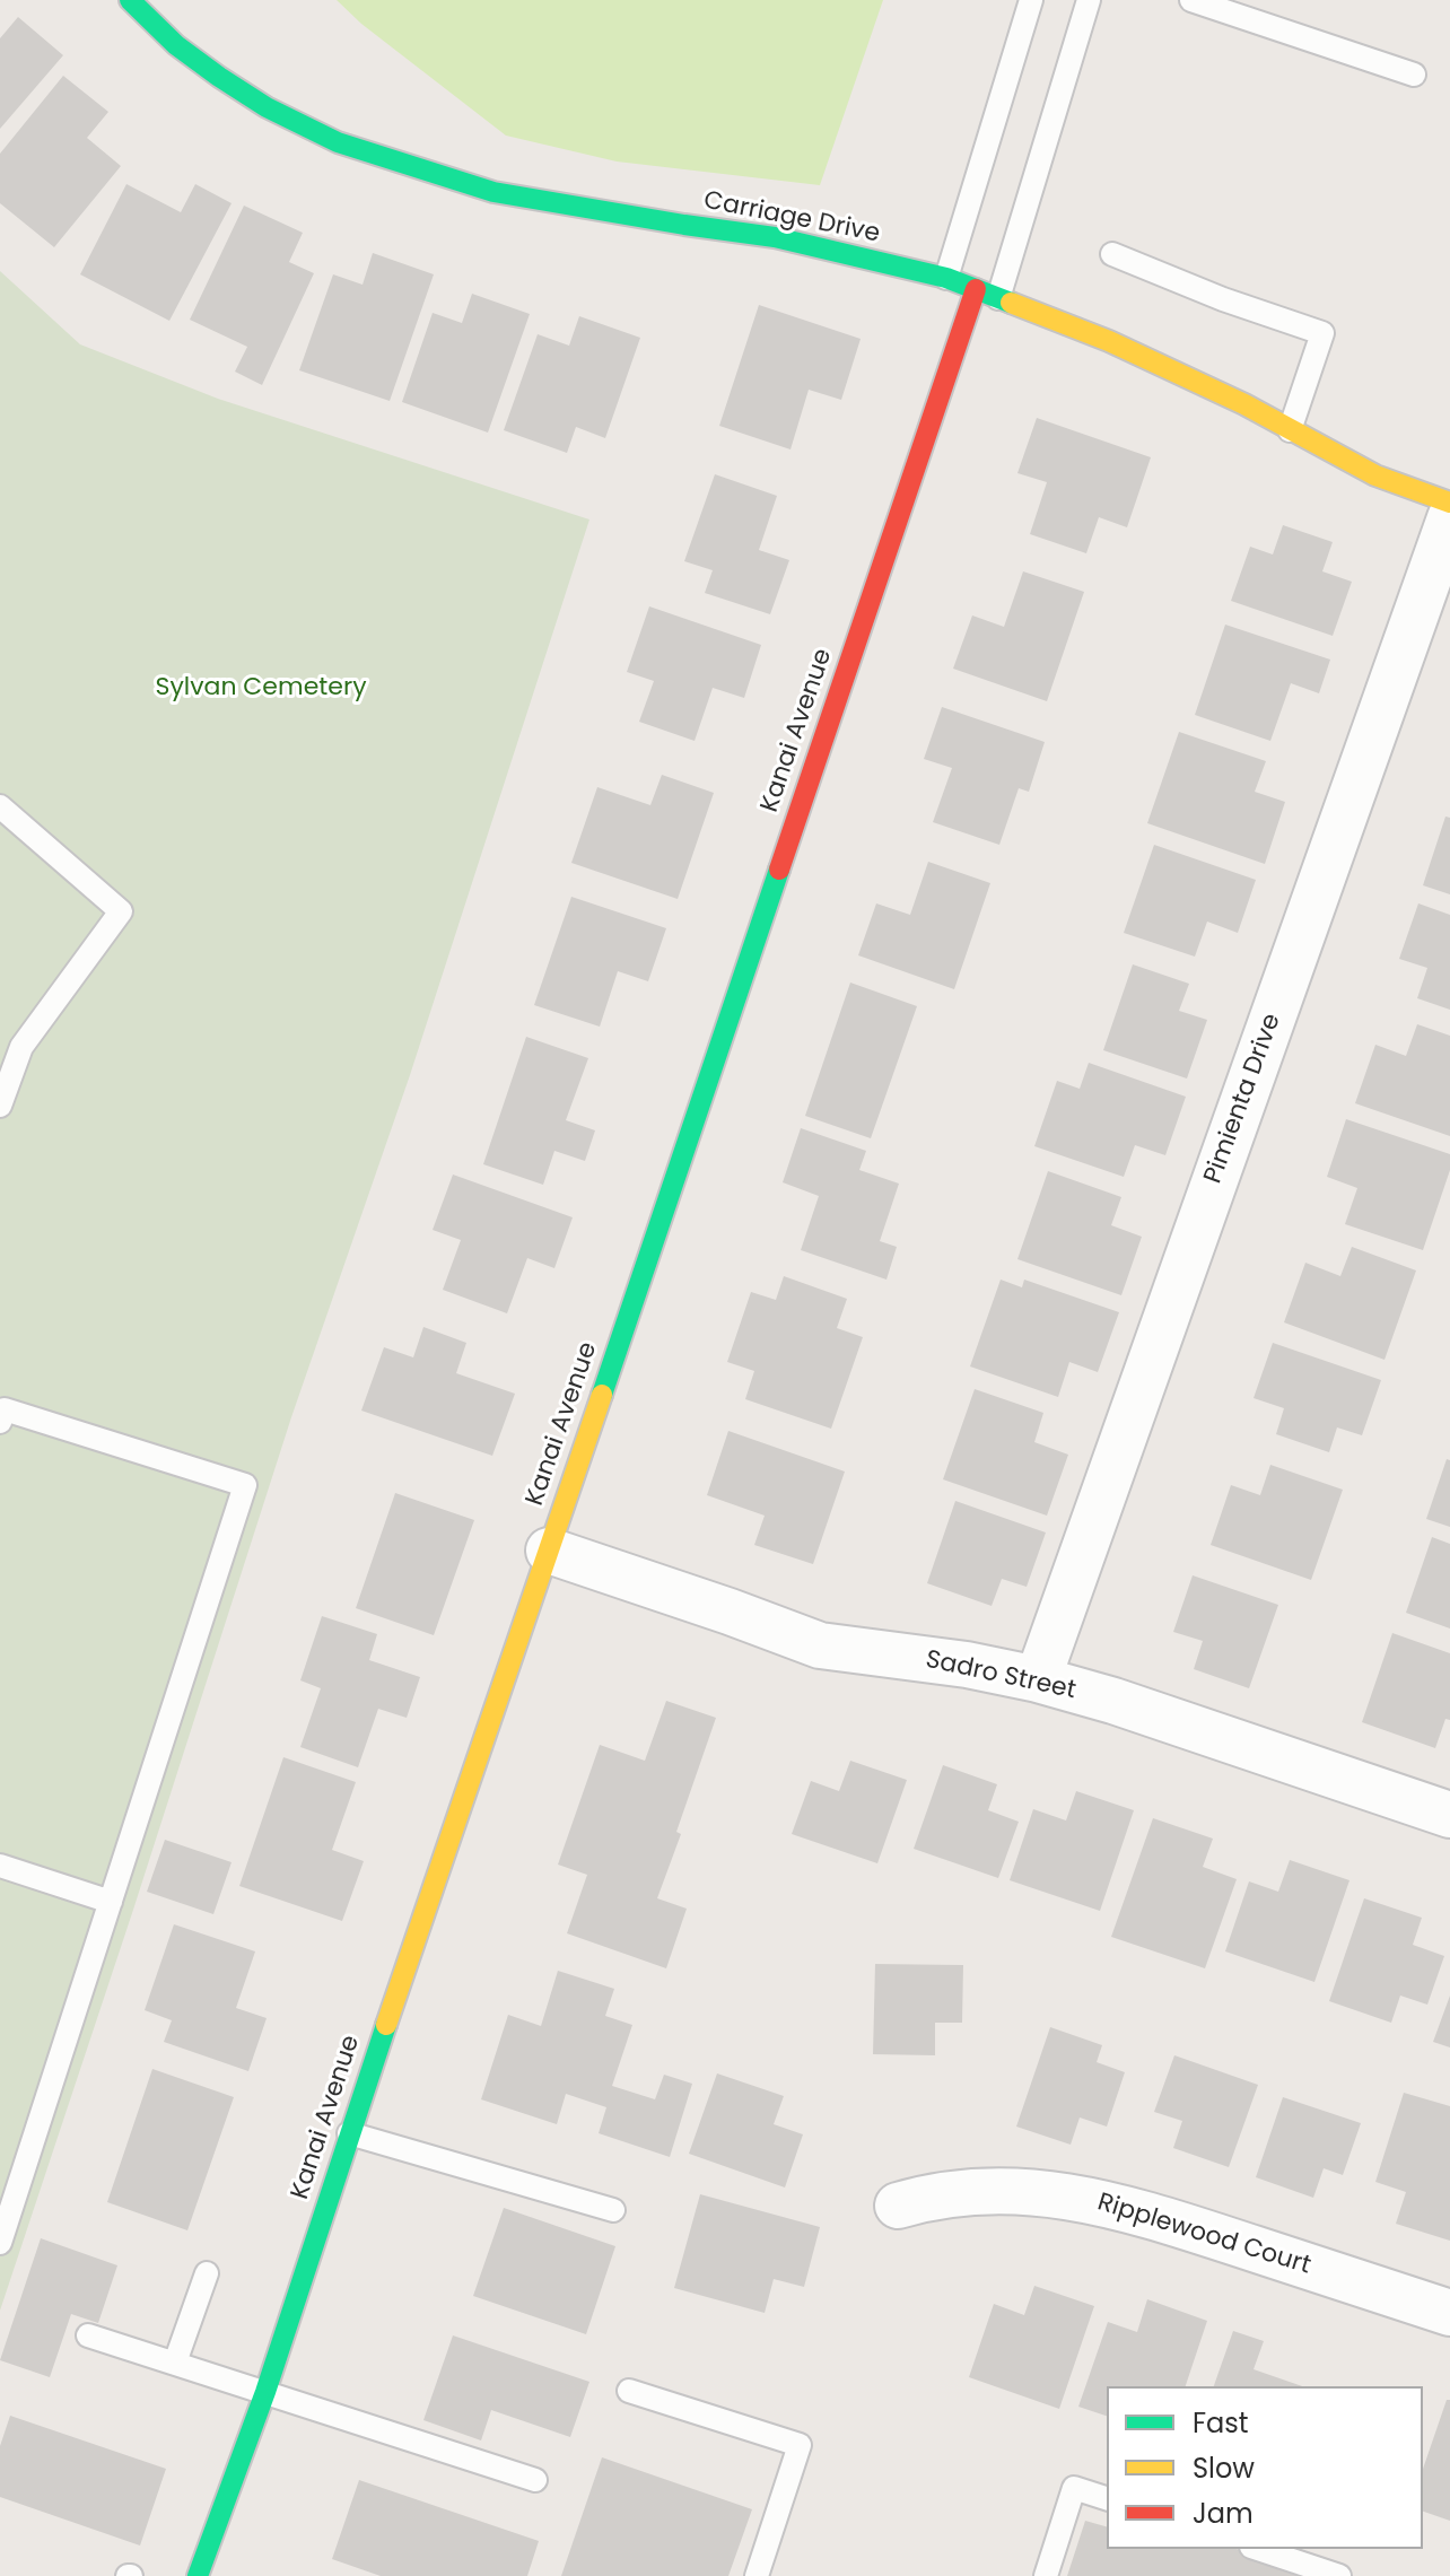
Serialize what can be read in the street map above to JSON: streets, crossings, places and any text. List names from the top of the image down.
{
  "streets": {
    "street": [
      "Carriage Drive",
      "Kanai Avenue",
      "Pimienta Drive",
      "Sadro Street",
      "Ripplewood Court"
    ]
  },
  "crossings": [
    ["Carriage Drive", "Kanai Avenue"],
    ["Carriage Drive", "Pimienta Drive"],
    ["Kanai Avenue", "Sadro Street"],
    ["Pimienta Drive", "Sadro Street"]
  ],
  "parks": ["Sylvan Cemetery"],
  "legend": ["Fast", "Slow", "Jam"]
}
